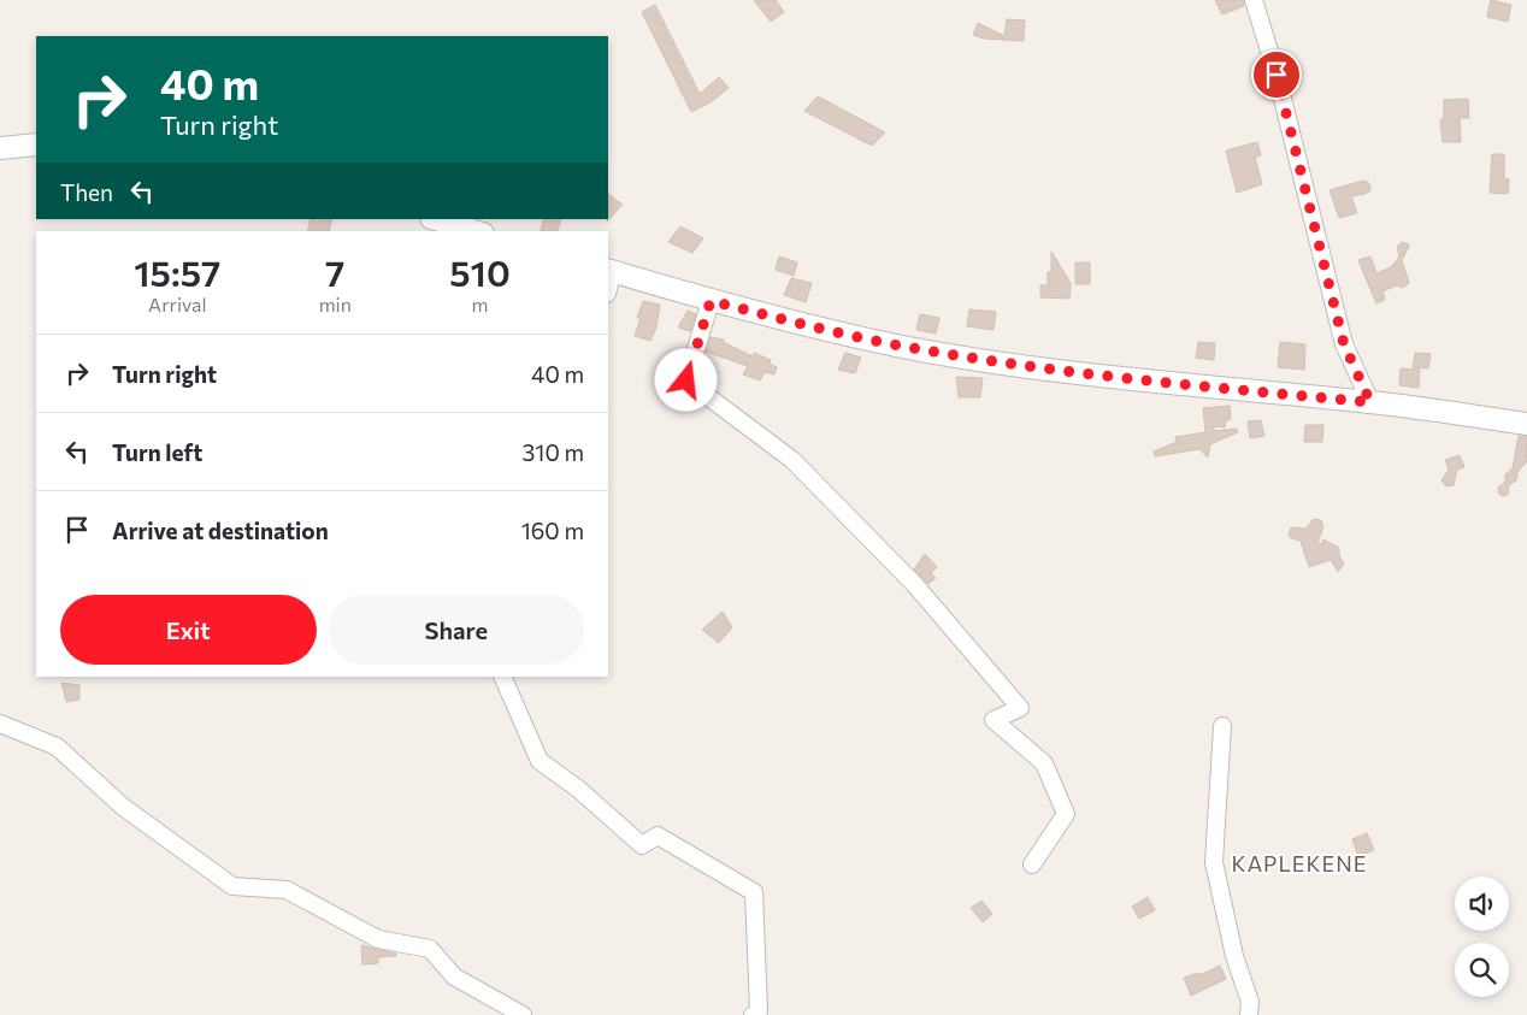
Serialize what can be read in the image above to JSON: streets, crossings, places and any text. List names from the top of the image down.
{
  "districts": ["KAPLEKENE"],
  "page": {
    "turn": ["40 m", "Turn right"],
    "then": "Then",
    "eta": [
      "15:57",
      "Arrival",
      "7",
      "min",
      "510",
      "m"
    ],
    "list": [
      {
        "name": "Turn right",
        "value": "40 m"
      },
      {
        "name": "Turn left",
        "value": "310 m"
      },
      {
        "name": "Arrive at destination",
        "value": "160 m"
      }
    ],
    "buttons": ["Exit", "Share"]
  }
}
